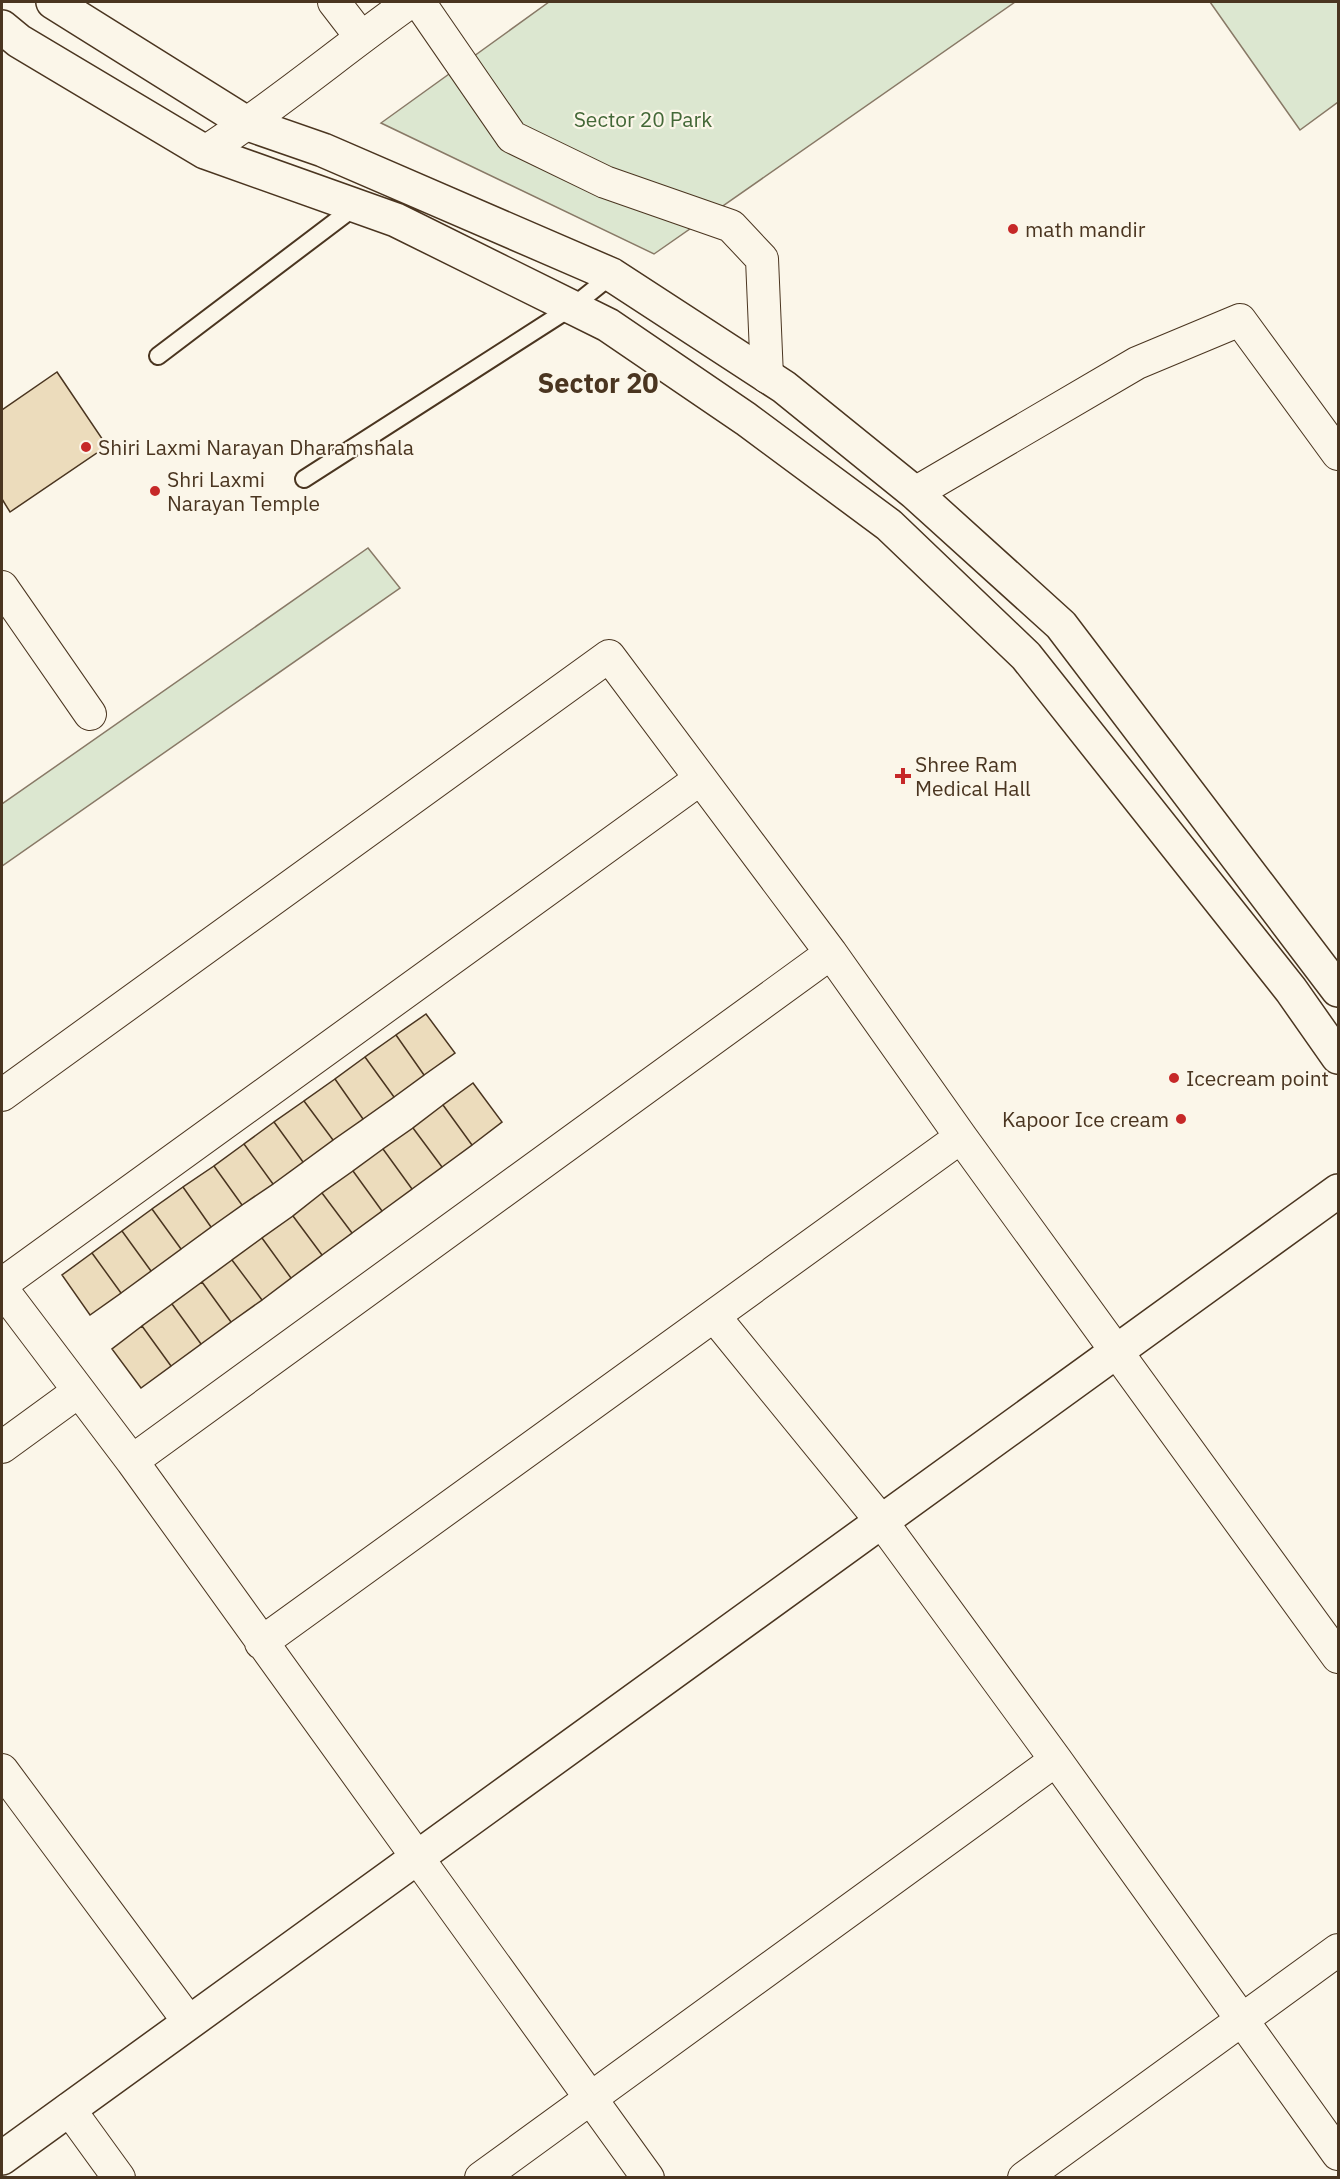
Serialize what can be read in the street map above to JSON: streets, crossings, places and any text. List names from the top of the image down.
{
  "districts": ["Sector 20"],
  "parks": ["Sector 20 Park"],
  "places": {
    "other": [
      "math mandir",
      "Shiri Laxmi Narayan Dharamshala",
      "Shri Laxmi Narayan Temple",
      "Icecream point",
      "Kapoor Ice cream"
    ],
    "health": ["Shree Ram Medical Hall"]
  }
}
